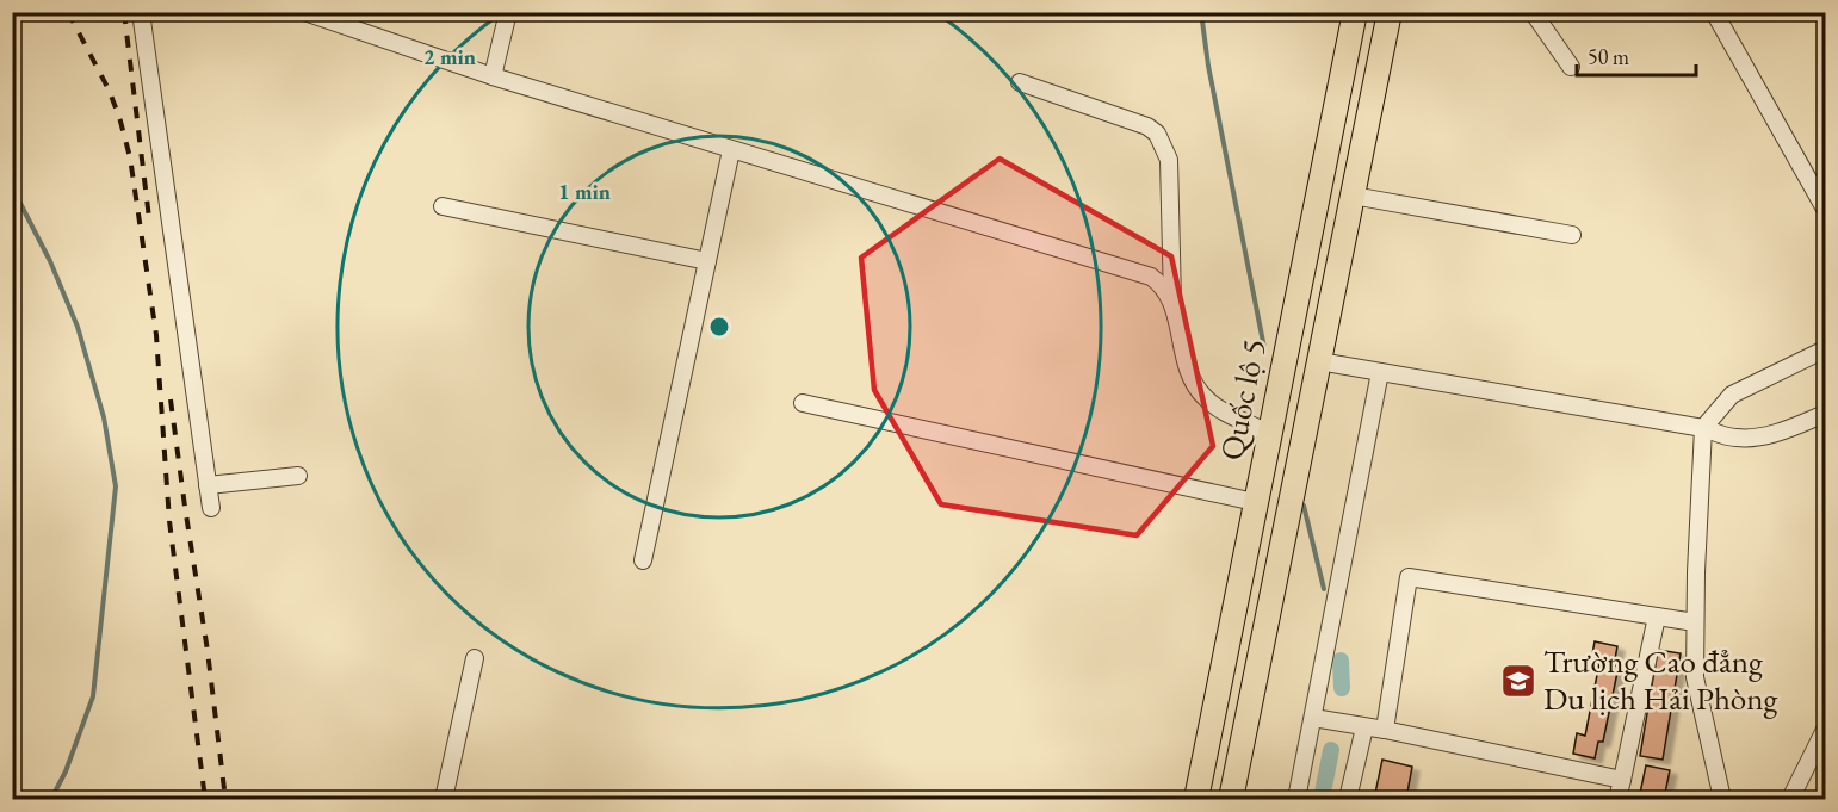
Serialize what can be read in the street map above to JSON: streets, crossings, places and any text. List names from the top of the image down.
{
  "streets": {
    "highway": ["Quốc lộ 5"]
  },
  "places": {
    "school or university": ["Trường Cao đẳng Du lịch Hải Phòng"]
  },
  "scale_bar": "50 m",
  "rings": ["2 min", "1 min"]
}
